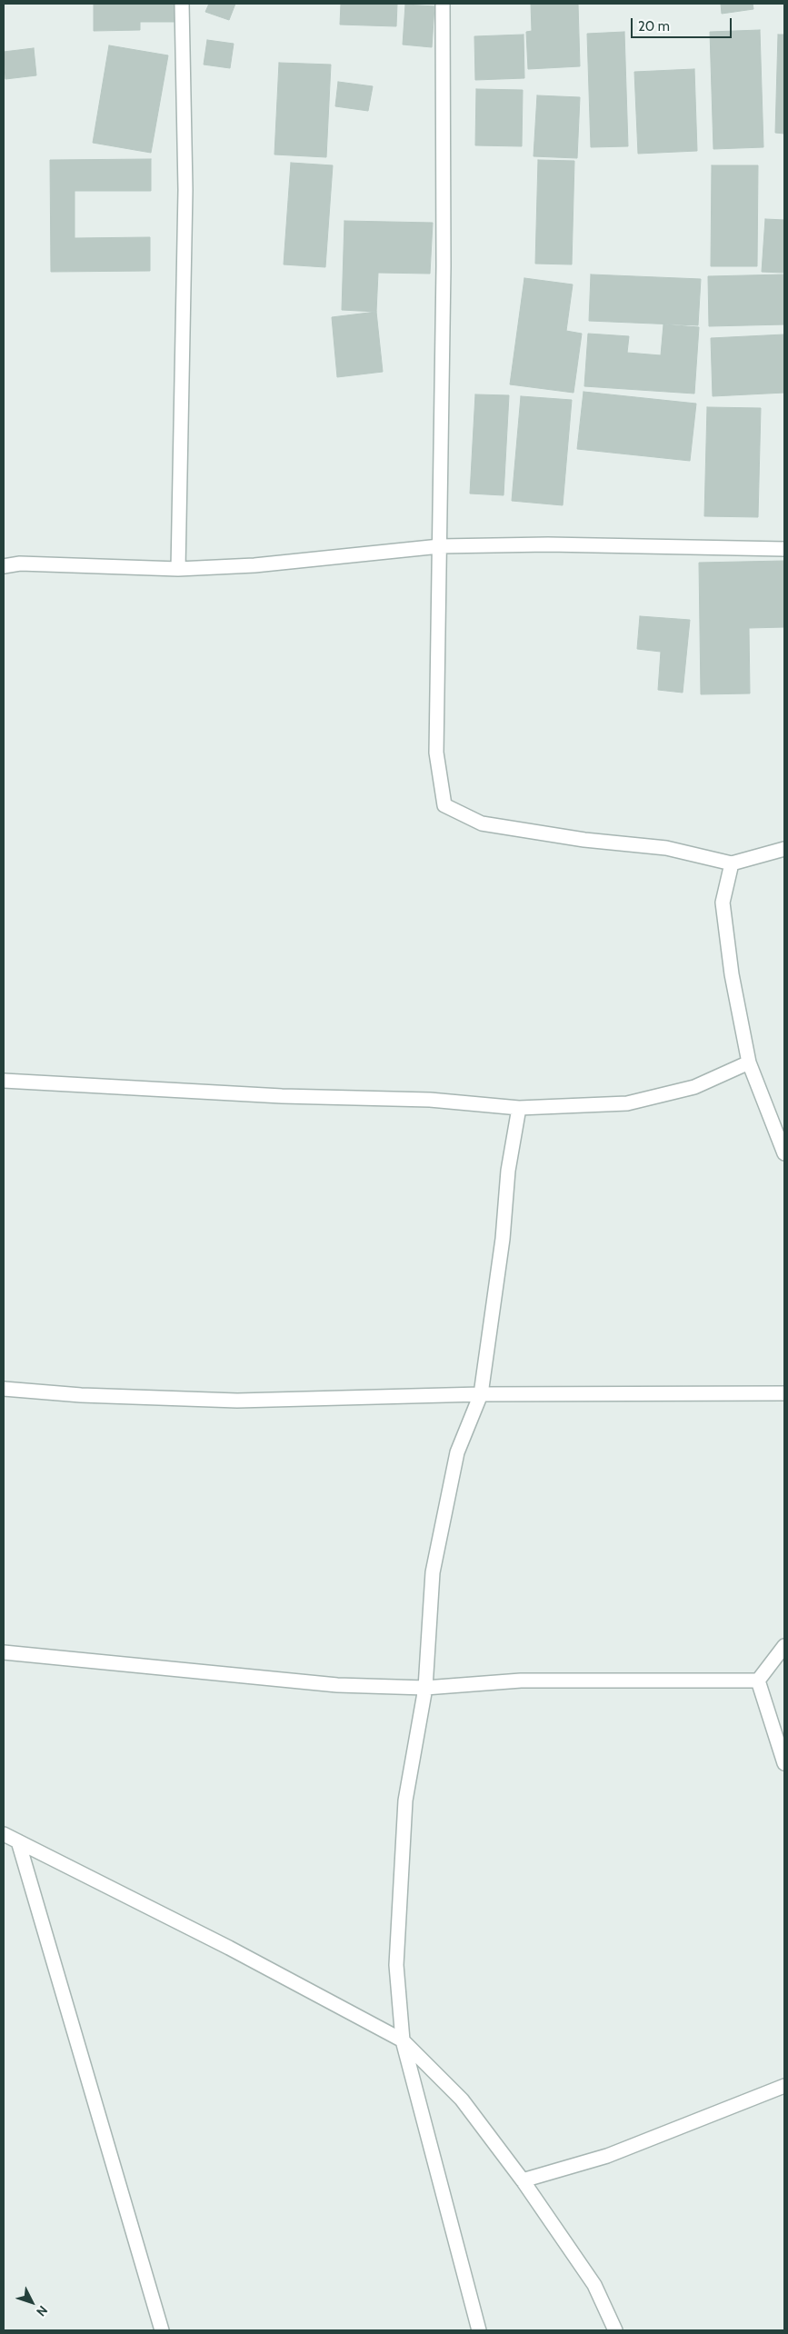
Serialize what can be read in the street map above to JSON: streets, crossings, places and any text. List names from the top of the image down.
{
  "scale_bar": "20 m",
  "north": "bottom right"
}
